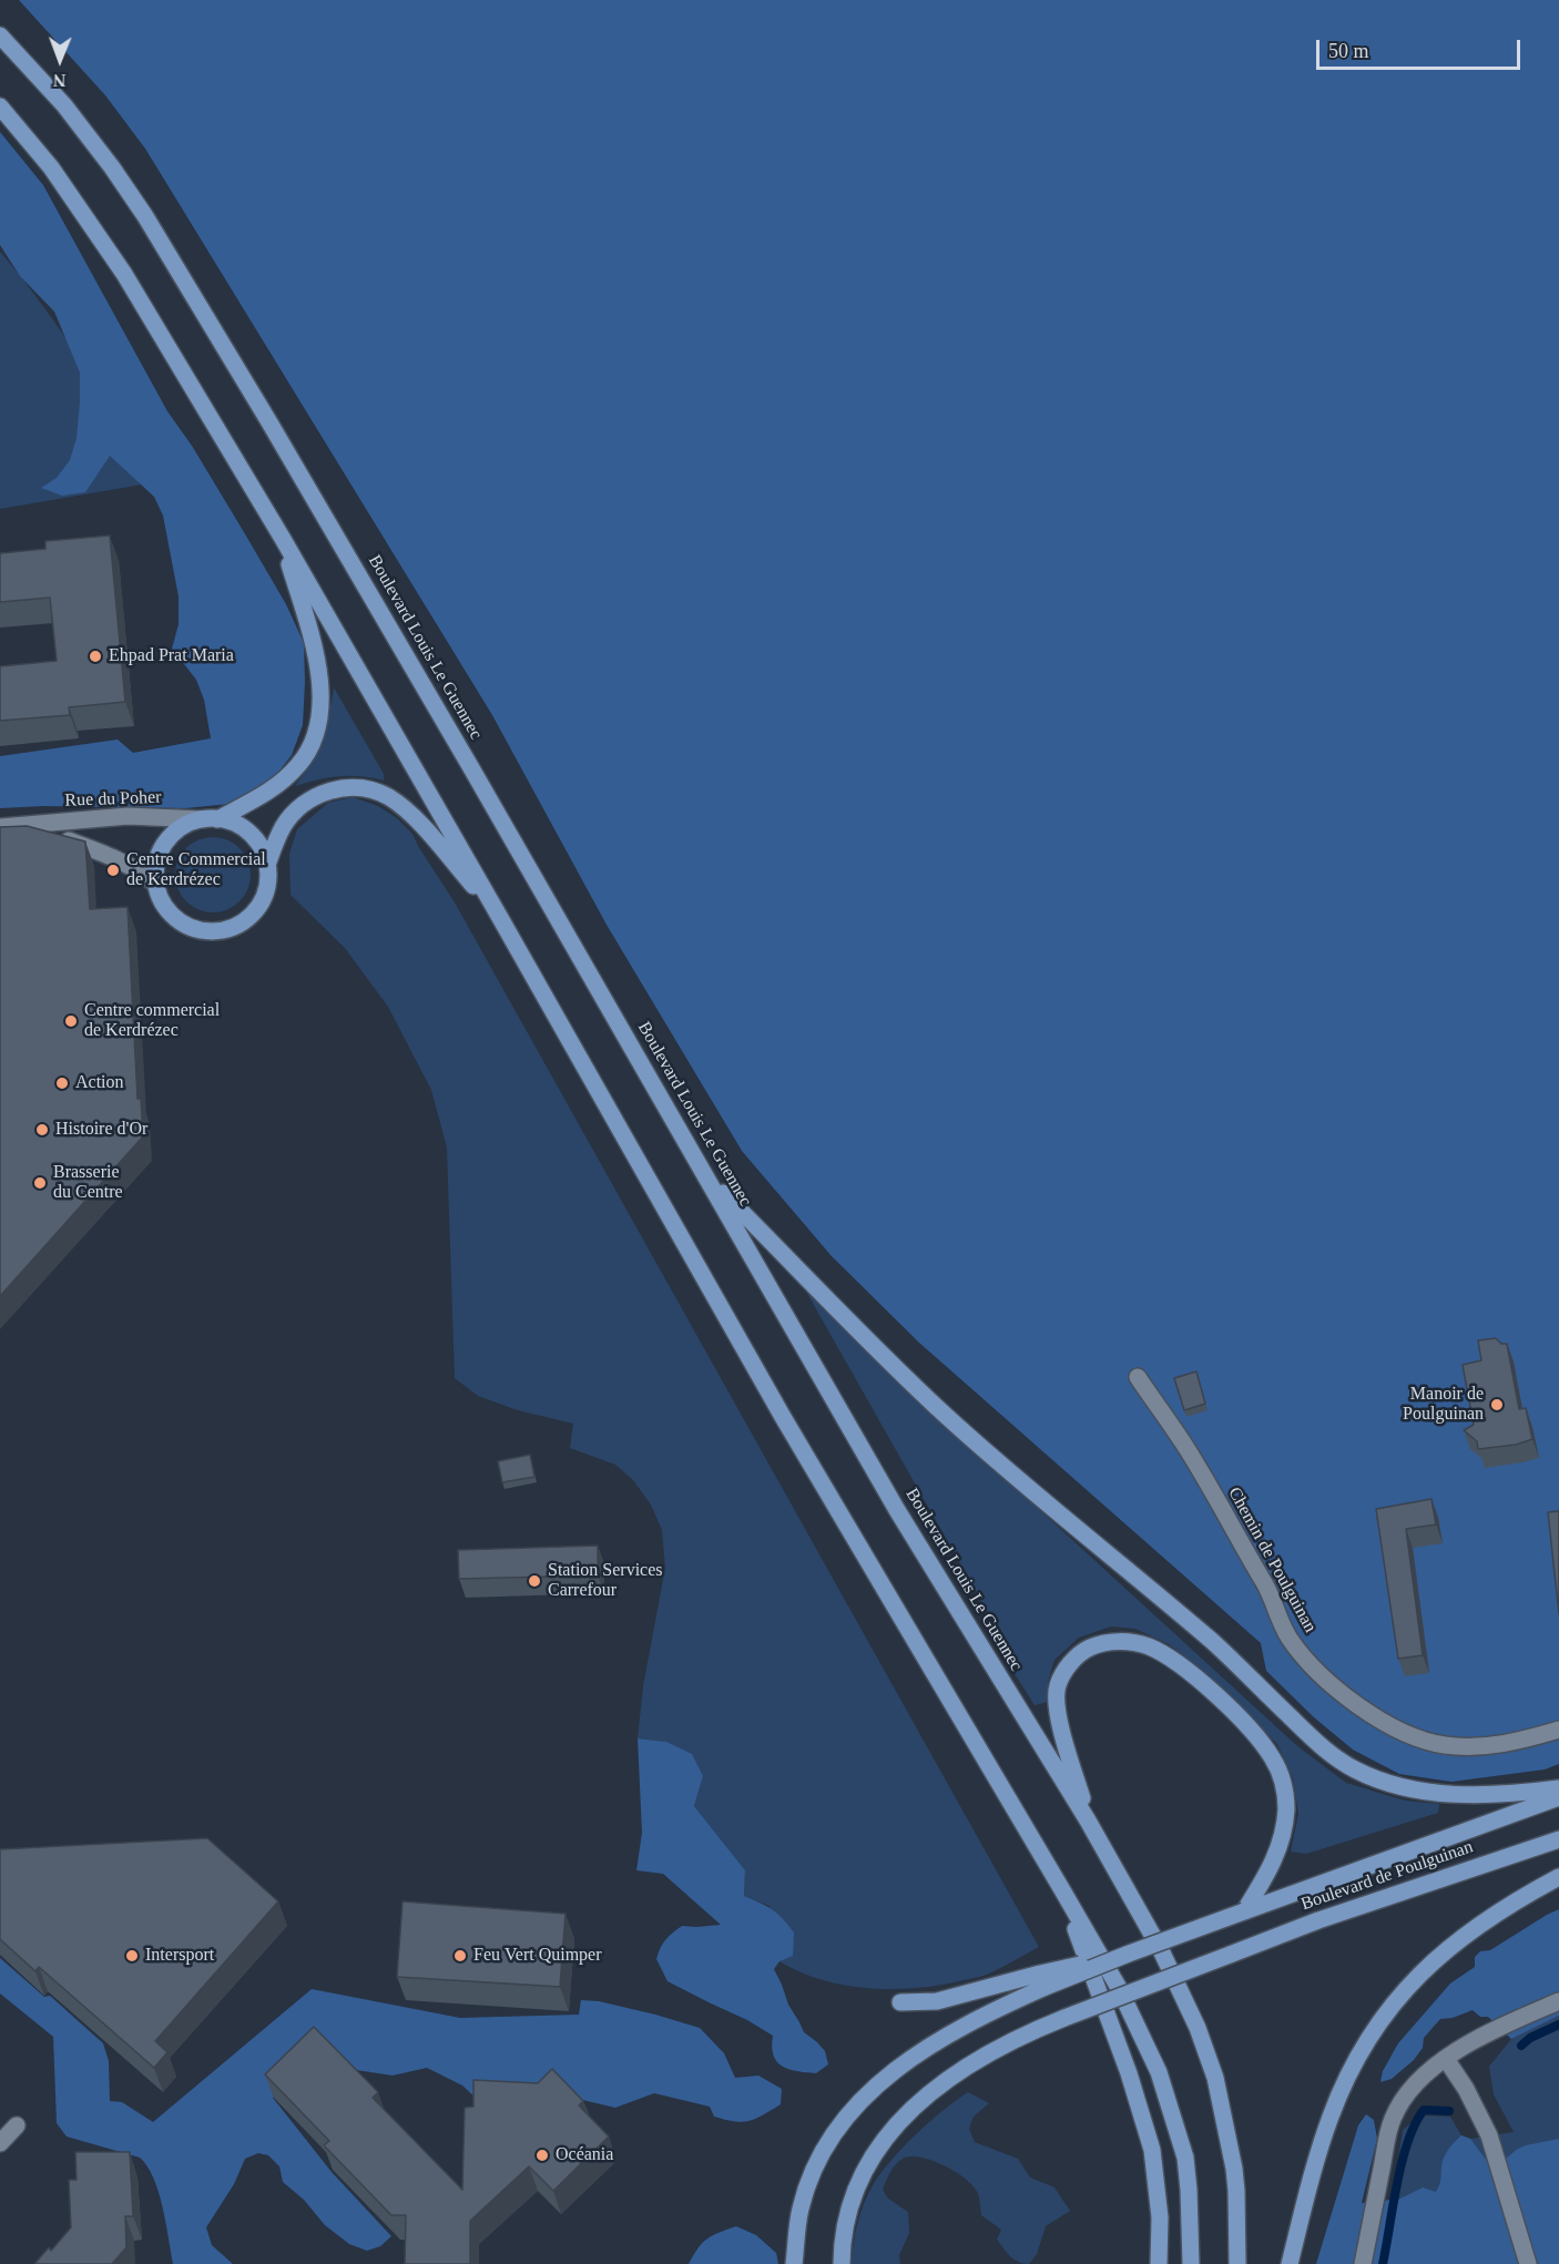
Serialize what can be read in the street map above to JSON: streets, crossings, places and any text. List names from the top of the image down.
{
  "streets": {
    "main road": ["Boulevard Louis Le Guennec", "Boulevard de Poulguinan"],
    "street": ["Rue du Poher", "Chemin de Poulguinan"]
  },
  "places": [
    "Ehpad Prat Maria",
    "Centre Commercial de Kerdrézec",
    "Centre commercial de Kerdrézec",
    "Action",
    "Histoire d'Or",
    "Brasserie du Centre",
    "Manoir de Poulguinan",
    "Station Services Carrefour",
    "Intersport",
    "Feu Vert Quimper",
    "Océania"
  ],
  "scale_bar": "50 m",
  "north": "bottom"
}
